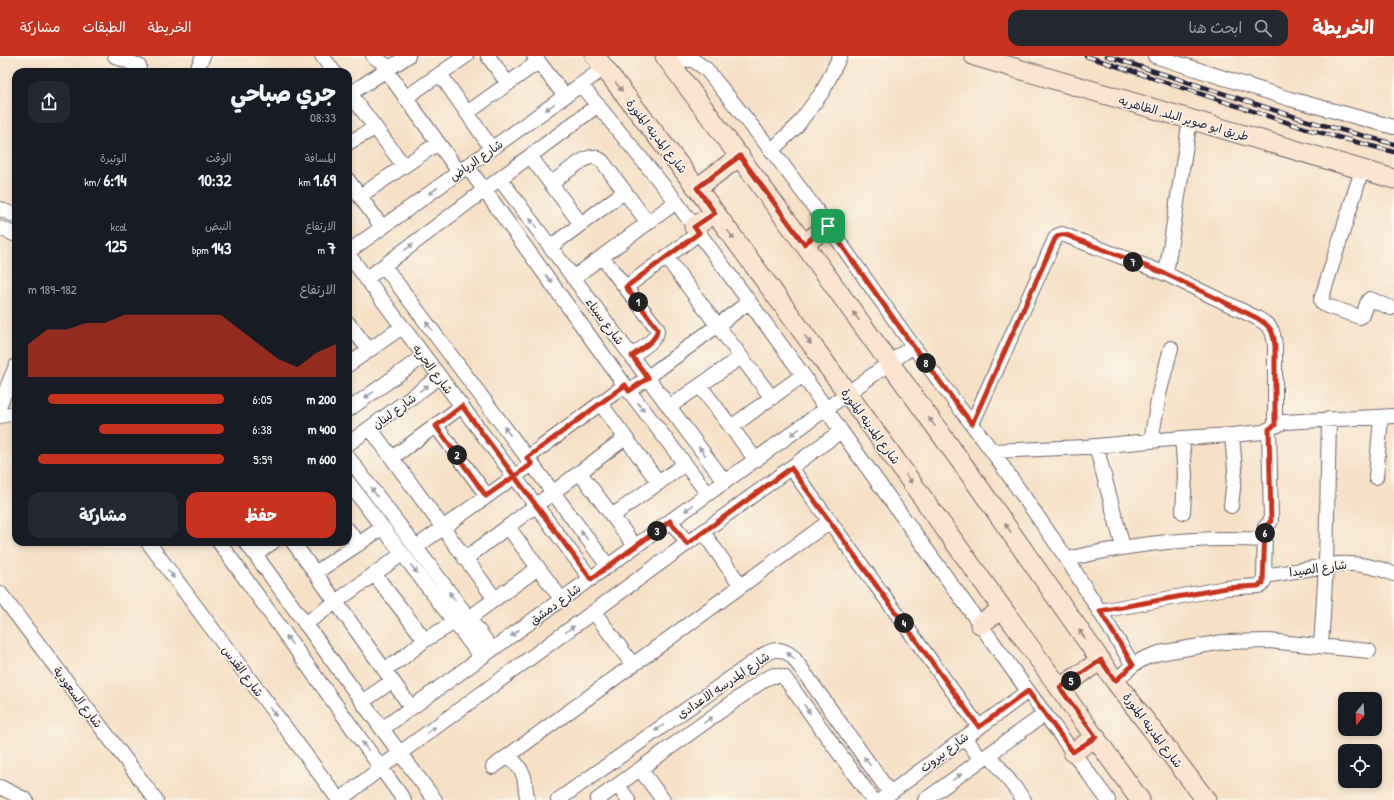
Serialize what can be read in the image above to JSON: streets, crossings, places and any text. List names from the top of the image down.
{
  "streets": {
    "main road": ["طريق ابو صوير البلد, الظاهريه", "شارع المدينه المنورة"],
    "street": [
      "شارع الرياض",
      "شارع سيناء",
      "شارع الحريه",
      "شارع لبنان",
      "شارع الصيدا",
      "شارع دمشق",
      "شارع القدس",
      "شارع المدرسه الاعدادى",
      "شارع السعودية",
      "شارع بيروت"
    ]
  },
  "crossings": [
    ["شارع المدينه المنورة", "شارع الرياض"],
    ["شارع المدينه المنورة", "شارع دمشق"],
    ["شارع الرياض", "شارع سيناء"],
    ["شارع سيناء", "شارع دمشق"],
    ["شارع الحريه", "شارع لبنان"],
    ["شارع الحريه", "شارع دمشق"],
    ["شارع المدرسه الاعدادى", "شارع بيروت"]
  ],
  "north": "bottom",
  "page": {
    "header": "الخريطة",
    "search": "ابحث هنا",
    "nav": ["الخريطة", "الطبقات", "مشاركة"],
    "heading": ["جري صباحي", "08:33"],
    "stats": [
      ["المسافة", "1.69 km"],
      ["الوقت", "10:32"],
      ["الوتيرة", "6:14 /km"],
      ["الارتفاع", "7 m"],
      ["النبض", "143 bpm"],
      ["kcal", "125"]
    ],
    "pins": [
      "7",
      "1",
      "8",
      "2",
      "3",
      "6",
      "4",
      "5"
    ],
    "chart": ["الارتفاع", "182–189 m"],
    "list": [
      {
        "name": "200 m",
        "note": "6:05"
      },
      {
        "name": "400 m",
        "note": "6:38"
      },
      {
        "name": "600 m",
        "note": "5:59"
      }
    ],
    "buttons": ["حفظ", "مشاركة"]
  }
}
